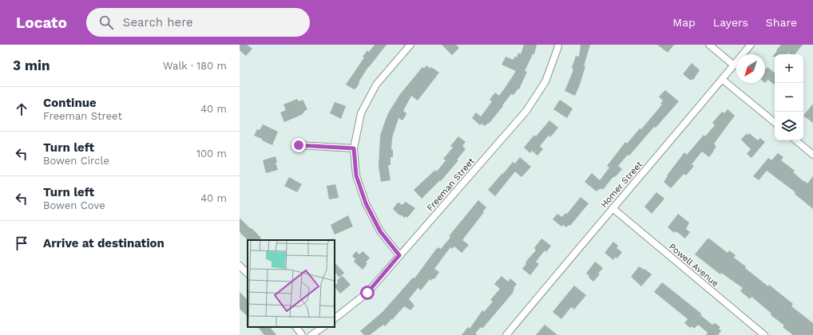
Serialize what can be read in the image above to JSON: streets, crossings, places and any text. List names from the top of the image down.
{
  "streets": {
    "street": ["Freeman Street", "Homer Street", "Powell Avenue"]
  },
  "crossings": [
    ["Homer Street", "Powell Avenue"]
  ],
  "north": "bottom left",
  "page": {
    "header": "Locato",
    "search": "Search here",
    "nav": ["Map", "Layers", "Share"],
    "heading": ["3 min", "Walk · 180 m"],
    "map_buttons": ["+", "−"],
    "list": [
      ["Continue", "Freeman Street", "40 m"],
      ["Turn left", "Bowen Circle", "100 m"],
      ["Turn left", "Bowen Cove", "40 m"],
      "Arrive at destination"
    ]
  }
}
